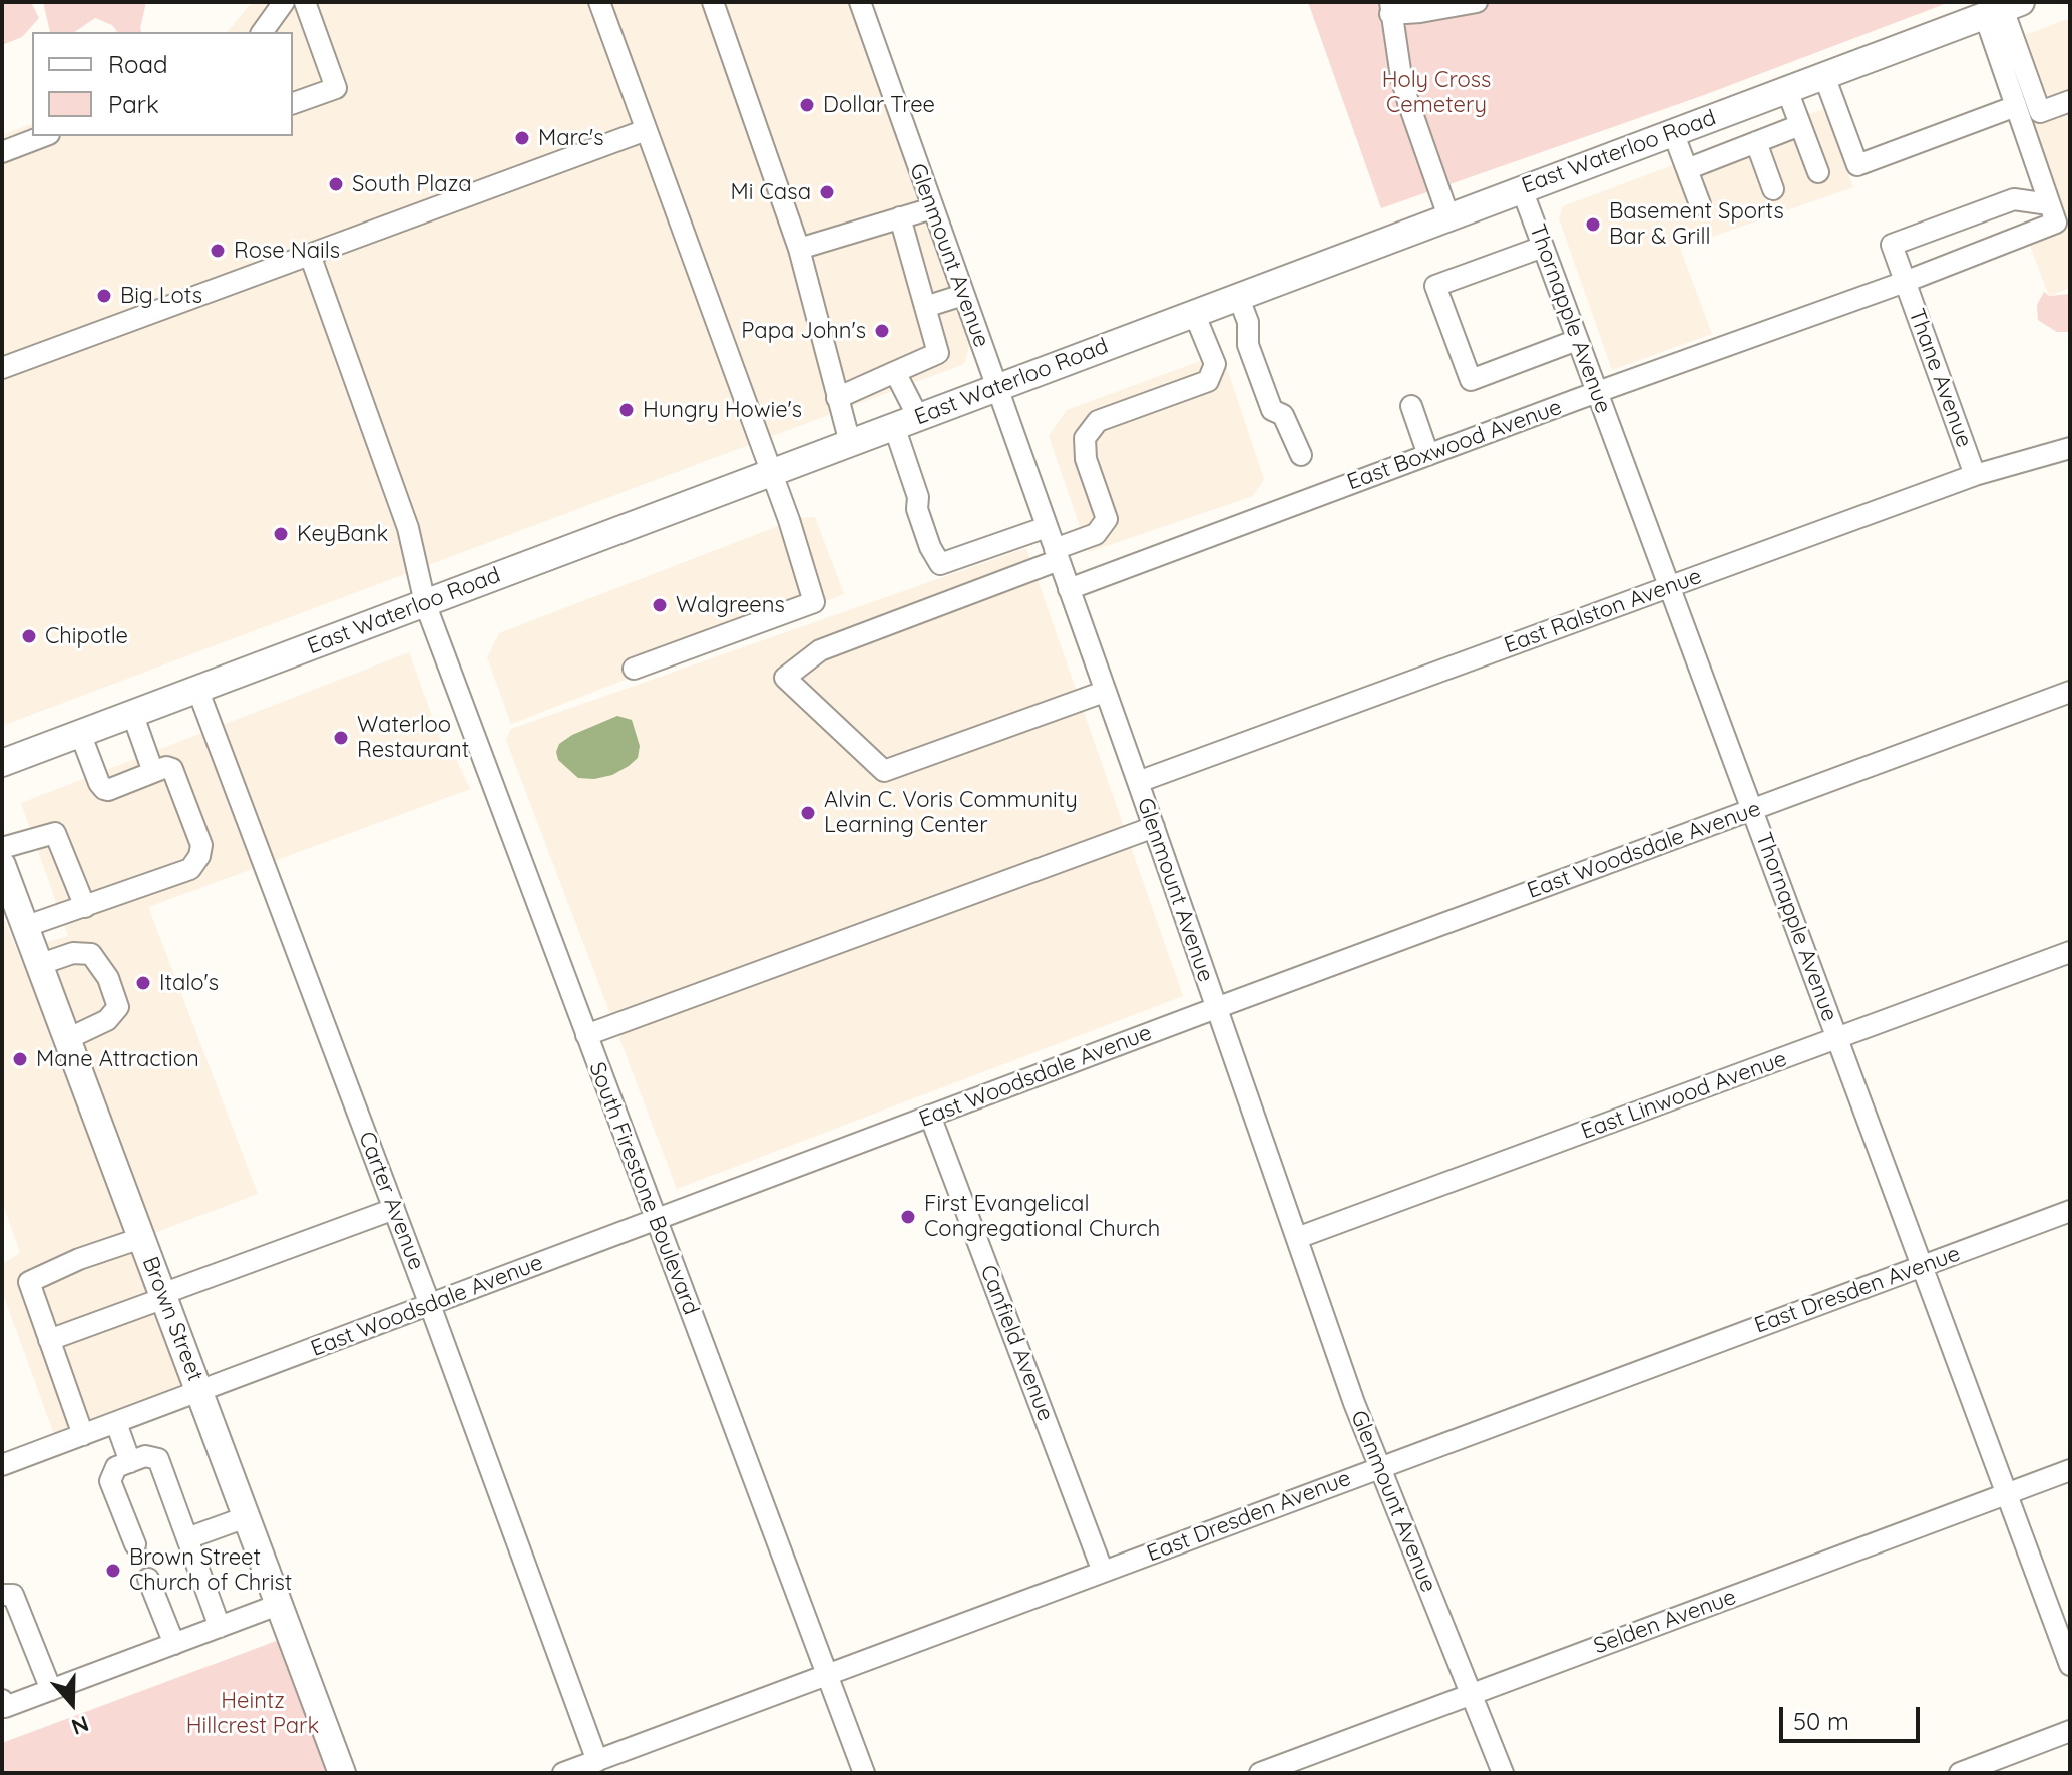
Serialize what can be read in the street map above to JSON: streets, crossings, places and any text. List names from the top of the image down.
{
  "streets": {
    "main road": ["East Waterloo Road", "Brown Street"],
    "street": [
      "Glenmount Avenue",
      "Thornapple Avenue",
      "Thane Avenue",
      "East Boxwood Avenue",
      "East Ralston Avenue",
      "East Woodsdale Avenue",
      "East Linwood Avenue",
      "South Firestone Boulevard",
      "Carter Avenue",
      "East Dresden Avenue",
      "Canfield Avenue",
      "Selden Avenue"
    ]
  },
  "crossings": [
    ["East Waterloo Road", "Glenmount Avenue"],
    ["East Waterloo Road", "Thornapple Avenue"],
    ["East Waterloo Road", "South Firestone Boulevard"],
    ["East Waterloo Road", "Carter Avenue"],
    ["Glenmount Avenue", "East Boxwood Avenue"],
    ["Glenmount Avenue", "East Ralston Avenue"],
    ["Glenmount Avenue", "East Woodsdale Avenue"],
    ["Glenmount Avenue", "East Linwood Avenue"],
    ["Glenmount Avenue", "East Dresden Avenue"],
    ["Glenmount Avenue", "Selden Avenue"],
    ["Thornapple Avenue", "East Boxwood Avenue"],
    ["Thornapple Avenue", "East Ralston Avenue"],
    ["Thornapple Avenue", "East Woodsdale Avenue"],
    ["Thornapple Avenue", "East Linwood Avenue"],
    ["Thornapple Avenue", "East Dresden Avenue"],
    ["Thornapple Avenue", "Selden Avenue"],
    ["Thane Avenue", "East Boxwood Avenue"],
    ["Thane Avenue", "East Ralston Avenue"],
    ["East Woodsdale Avenue", "South Firestone Boulevard"],
    ["East Woodsdale Avenue", "Carter Avenue"],
    ["East Woodsdale Avenue", "Brown Street"],
    ["East Woodsdale Avenue", "Canfield Avenue"],
    ["South Firestone Boulevard", "East Dresden Avenue"],
    ["Carter Avenue", "East Dresden Avenue"],
    ["East Dresden Avenue", "Canfield Avenue"]
  ],
  "parks": ["Holy Cross Cemetery", "Heintz Hillcrest Park"],
  "places": [
    "Dollar Tree",
    "Marc's",
    "South Plaza",
    "Mi Casa",
    "Basement Sports Bar & Grill",
    "Rose Nails",
    "Big Lots",
    "Papa John's",
    "Hungry Howie's",
    "KeyBank",
    "Walgreens",
    "Chipotle",
    "Waterloo Restaurant",
    "Alvin C. Voris Community Learning Center",
    "Italo's",
    "Mane Attraction",
    "First Evangelical Congregational Church",
    "Brown Street Church of Christ"
  ],
  "legend": ["Road", "Park"],
  "scale_bar": "50 m",
  "north": "bottom"
}
